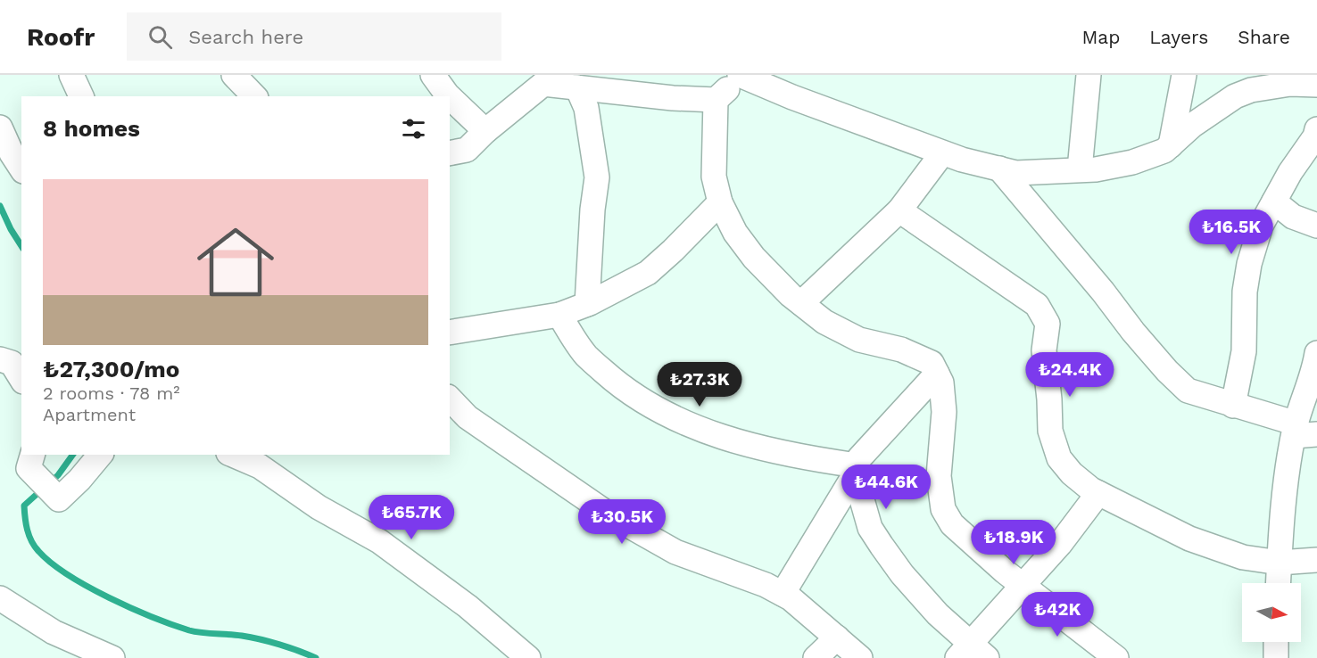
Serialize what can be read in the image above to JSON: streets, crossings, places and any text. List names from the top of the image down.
{
  "north": "right",
  "page": {
    "header": "Roofr",
    "search": "Search here",
    "nav": ["Map", "Layers", "Share"],
    "heading": "8 homes",
    "list": [
      {
        "name": "₺27,300/mo",
        "note": "2 rooms · 78 m² · Apartment"
      }
    ],
    "price": [
      "₺16.5K",
      "₺24.4K",
      "₺27.3K",
      "₺44.6K",
      "₺65.7K",
      "₺30.5K",
      "₺18.9K",
      "₺42K"
    ]
  }
}
